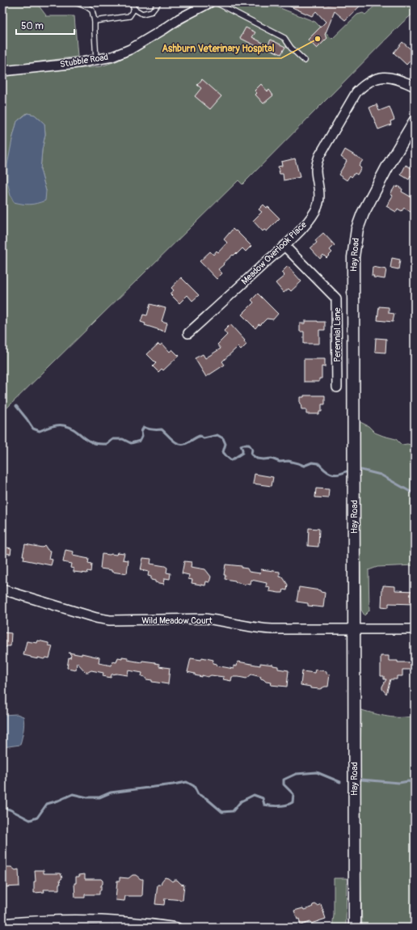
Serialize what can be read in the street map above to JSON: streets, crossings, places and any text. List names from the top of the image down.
{
  "streets": {
    "street": [
      "Stubble Road",
      "Meadow Overlook Place",
      "Hay Road",
      "Perennial Lane",
      "Wild Meadow Court"
    ]
  },
  "crossings": [
    ["Meadow Overlook Place", "Perennial Lane"],
    ["Hay Road", "Wild Meadow Court"]
  ],
  "places": ["Ashburn Veterinary Hospital"],
  "scale_bar": "50 m"
}
